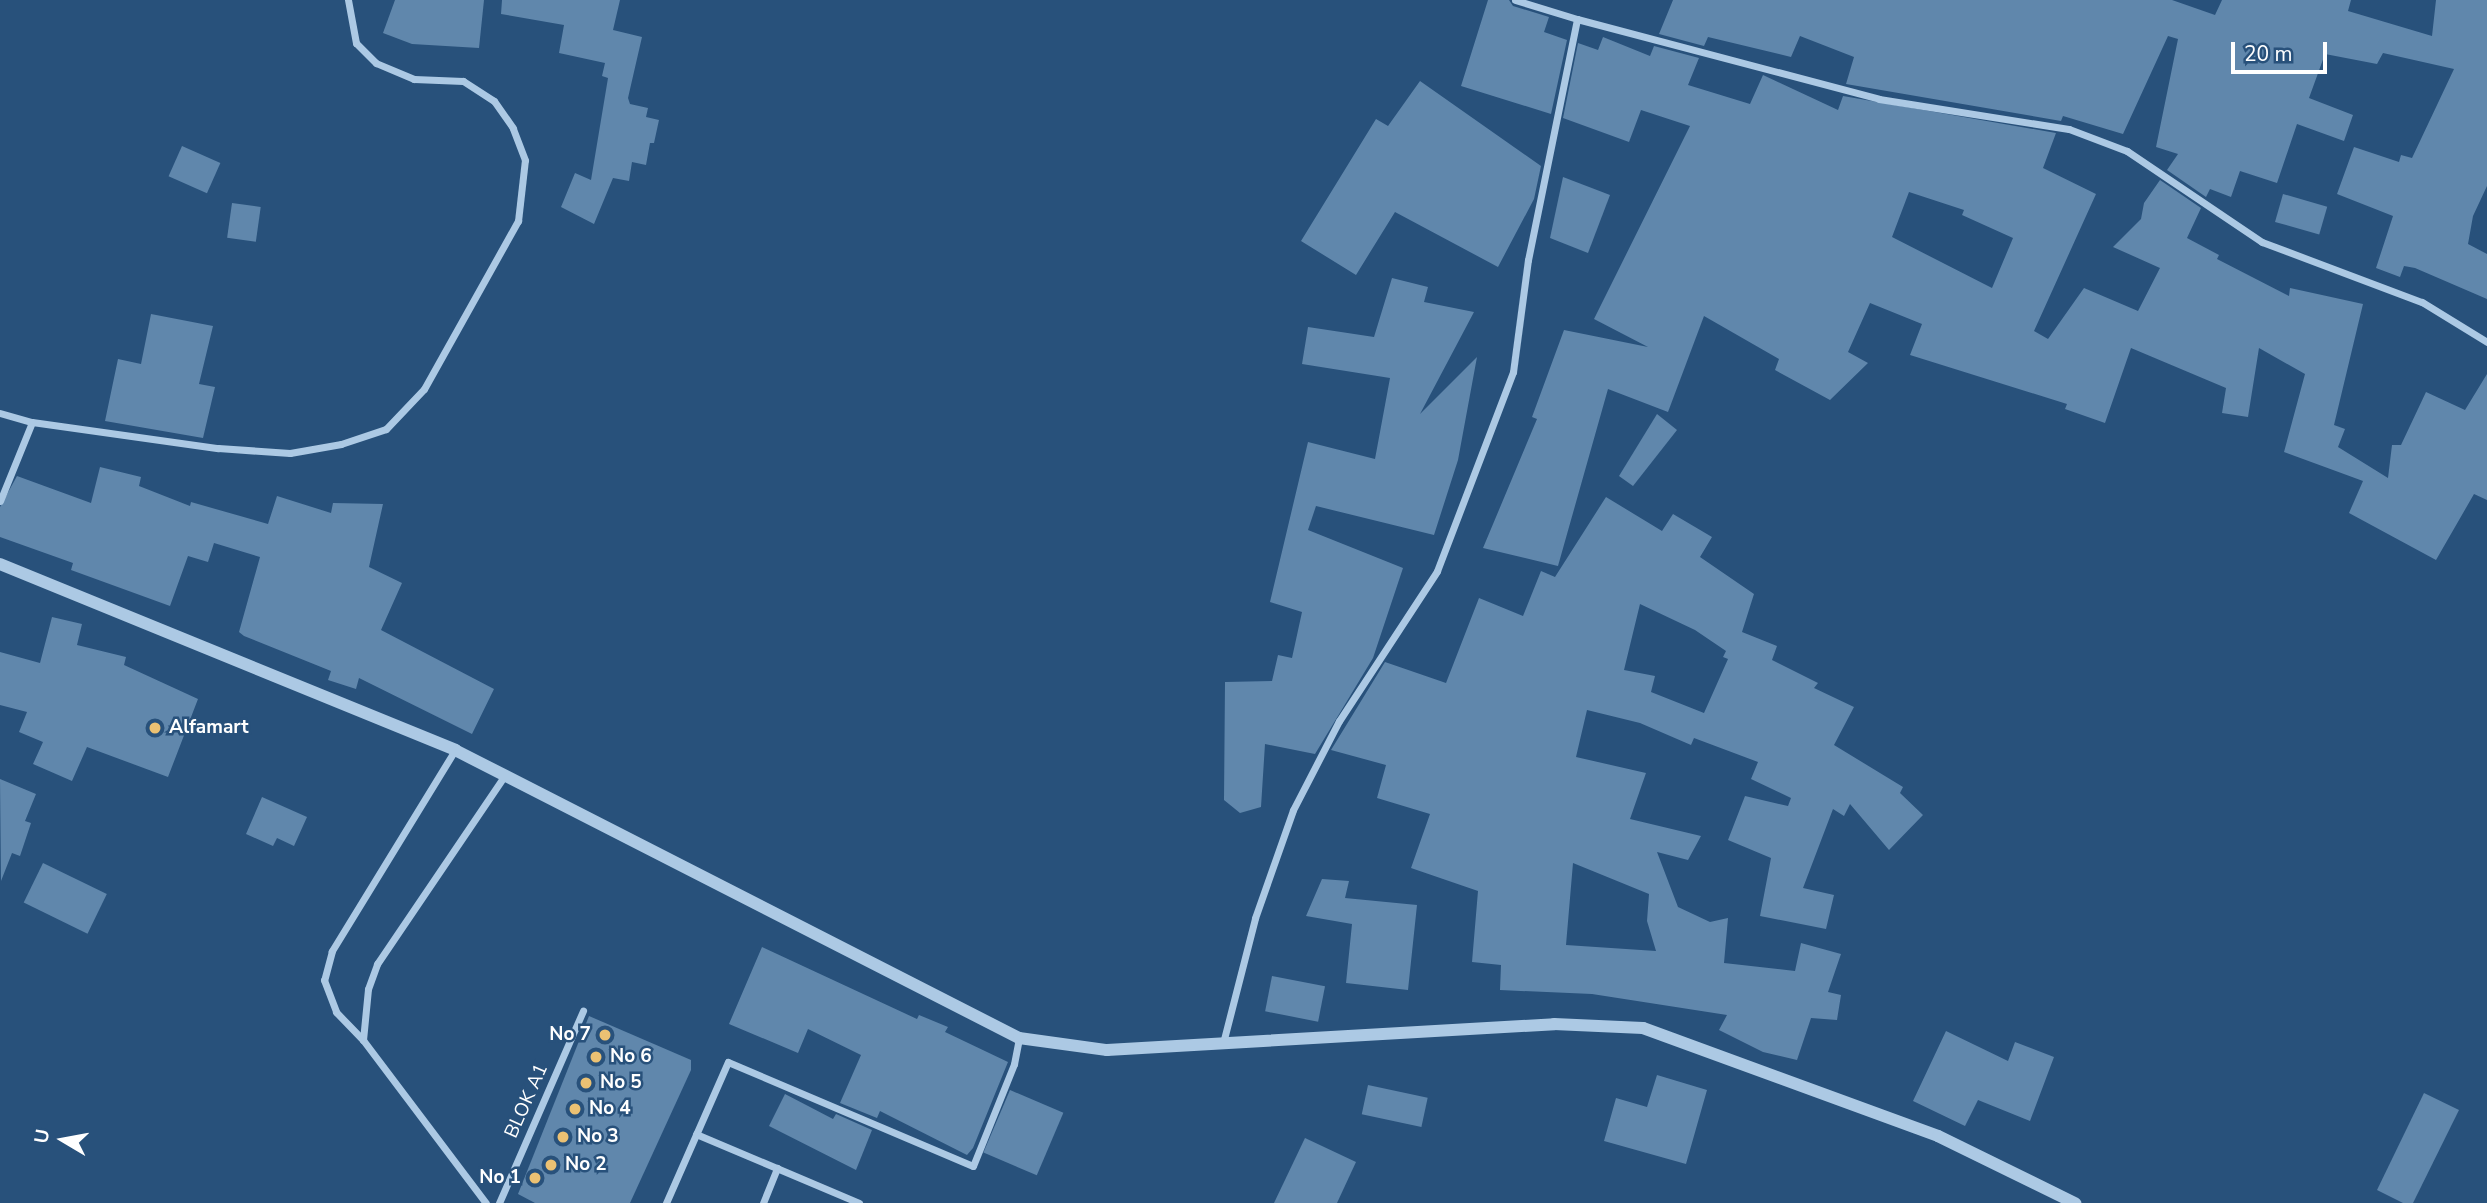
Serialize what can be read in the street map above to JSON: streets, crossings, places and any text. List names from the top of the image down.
{
  "streets": {
    "street": ["BLOK A1"]
  },
  "places": [
    "Alfamart",
    "No 7",
    "No 6",
    "No 5",
    "No 4",
    "No 3",
    "No 2",
    "No 1"
  ],
  "scale_bar": "20 m",
  "north": "left"
}
